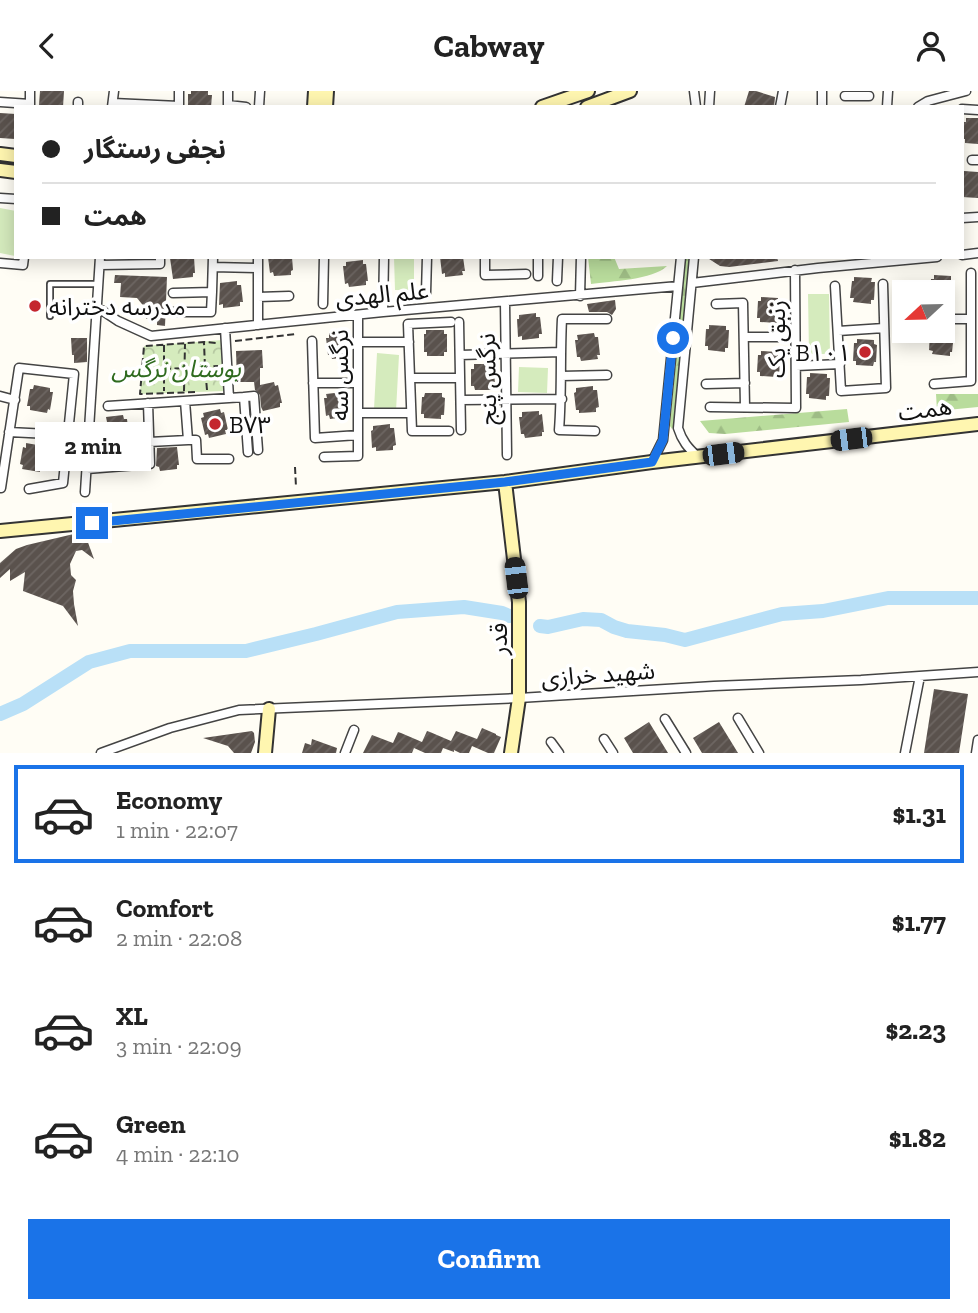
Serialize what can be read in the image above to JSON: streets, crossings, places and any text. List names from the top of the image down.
{
  "streets": {
    "street": [
      "علم الهدی",
      "زنبق یک",
      "نرگس سه",
      "نرگس پنج",
      "همت",
      "قدر",
      "شهید خرازی"
    ]
  },
  "crossings": [
    ["علم الهدی", "نرگس سه"],
    ["علم الهدی", "نرگس پنج"],
    ["همت", "قدر"],
    ["قدر", "شهید خرازی"]
  ],
  "parks": ["بوستان نرگس"],
  "places": ["مدرسه دخترانه", "B۱۰۱", "B۷۳"],
  "north": "left",
  "page": {
    "header": "Cabway",
    "banner": ["نجفی رستگار", "همت"],
    "bubble": "2 min",
    "list": [
      {
        "name": "Economy",
        "note": "1 min · 22:07",
        "value": "$1.31"
      },
      {
        "name": "Comfort",
        "note": "2 min · 22:08",
        "value": "$1.77"
      },
      {
        "name": "XL",
        "note": "3 min · 22:09",
        "value": "$2.23"
      },
      {
        "name": "Green",
        "note": "4 min · 22:10",
        "value": "$1.82"
      }
    ],
    "buttons": "Confirm"
  }
}
